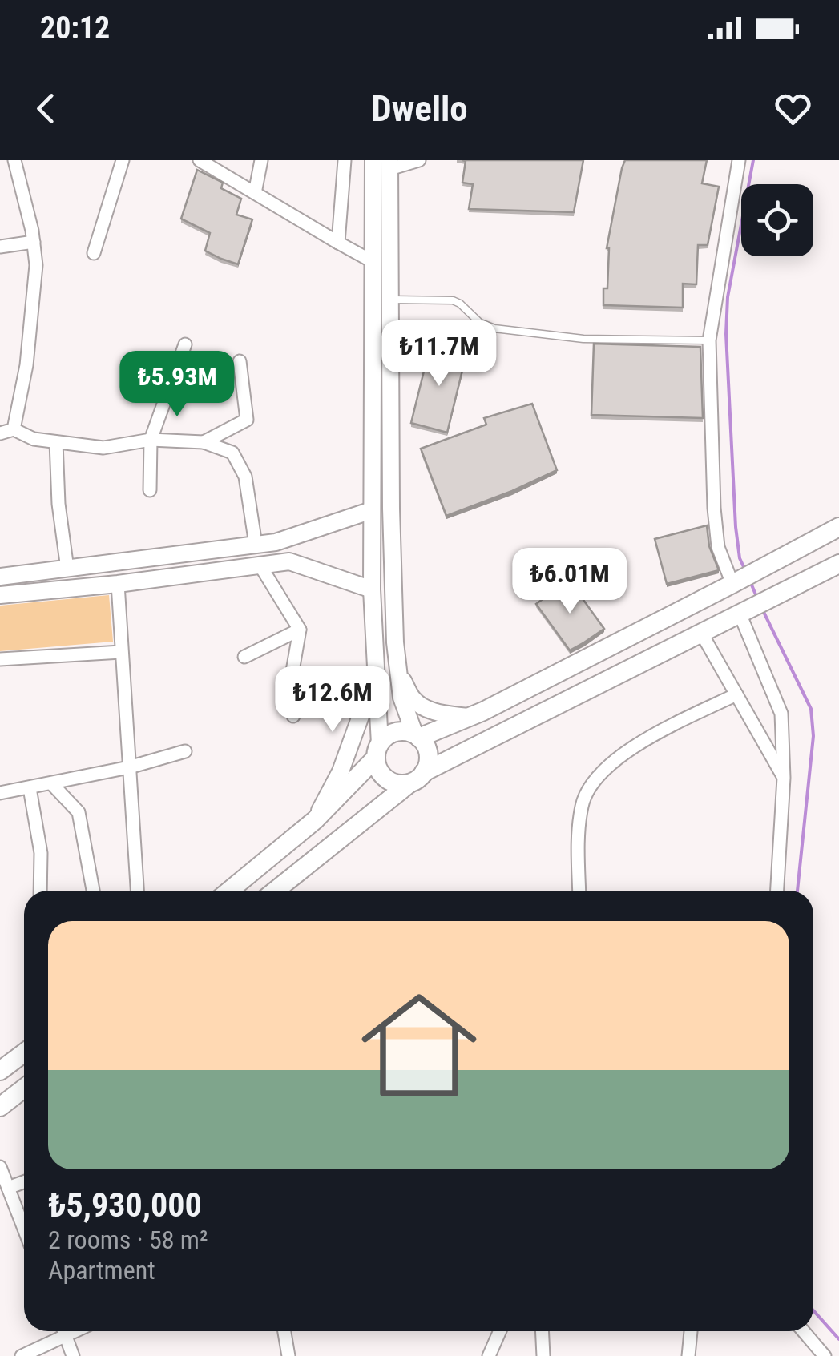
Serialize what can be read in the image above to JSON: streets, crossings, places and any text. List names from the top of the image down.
{
  "page": {
    "status": "20:12",
    "header": "Dwello",
    "price": [
      "₺11.7M",
      "₺5.93M",
      "₺6.01M",
      "₺12.6M"
    ],
    "list": [
      {
        "name": "₺5,930,000",
        "note": "2 rooms · 58 m² · Apartment"
      }
    ]
  }
}
